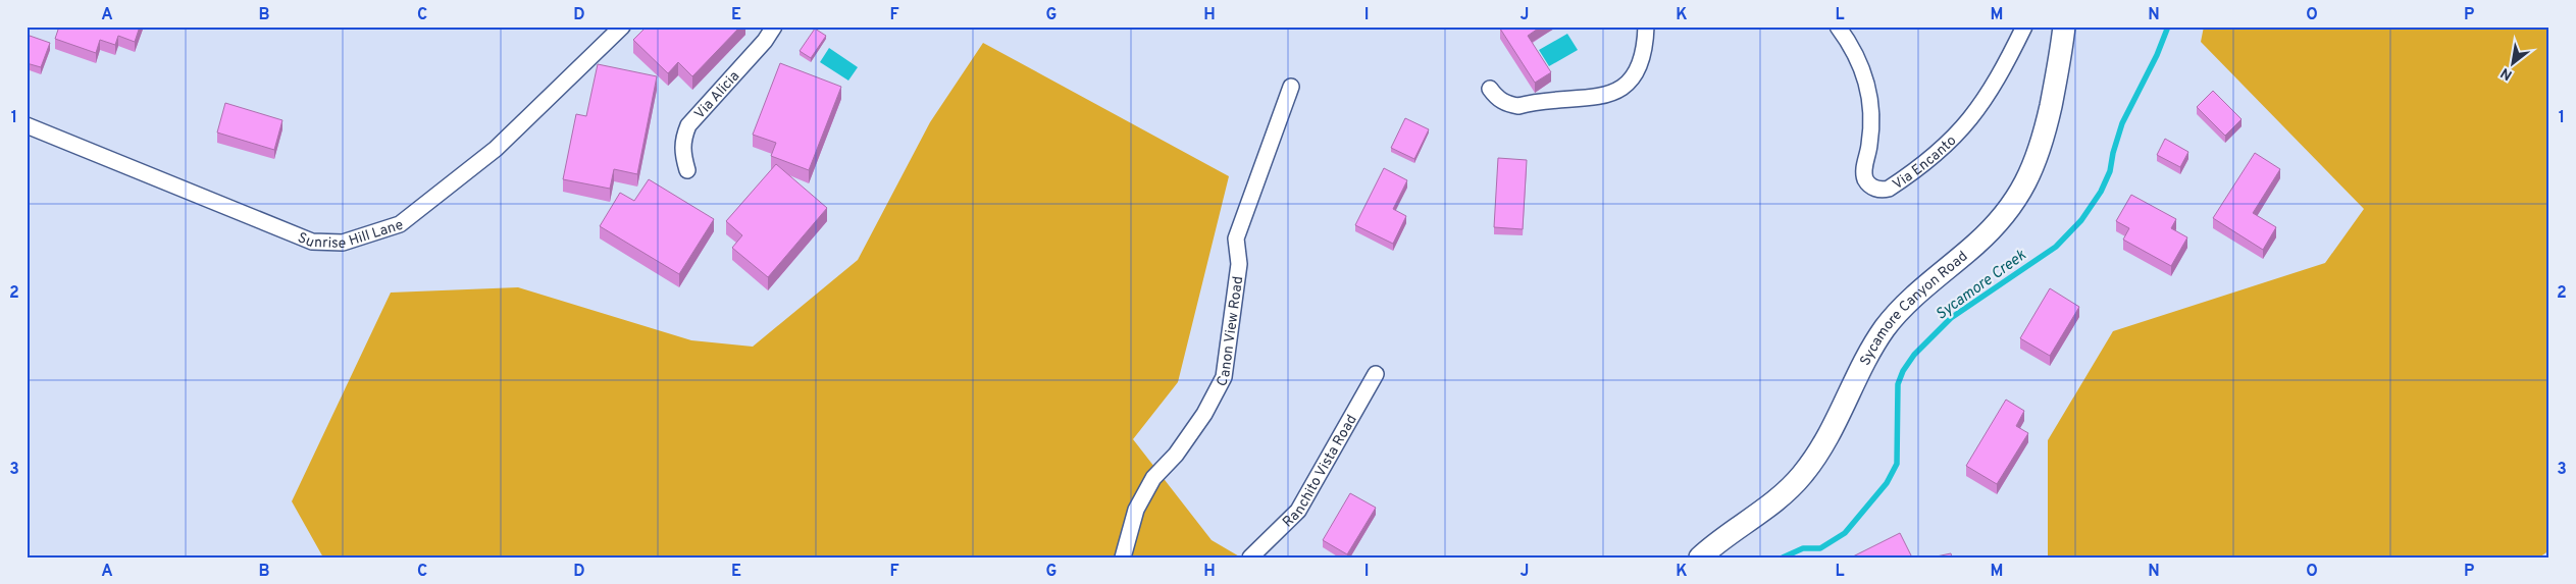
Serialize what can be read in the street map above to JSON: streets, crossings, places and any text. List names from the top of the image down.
{
  "streets": {
    "main road": ["Sycamore Canyon Road"],
    "street": [
      "Via Alicia",
      "Via Encanto",
      "Sunrise Hill Lane",
      "Canon View Road",
      "Ranchito Vista Road"
    ]
  },
  "water": ["Sycamore Creek"],
  "north": "bottom left",
  "grid": {
    "columns": [
      "A",
      "B",
      "C",
      "D",
      "E",
      "F",
      "G",
      "H",
      "I",
      "J",
      "K",
      "L",
      "M",
      "N",
      "O",
      "P"
    ],
    "rows": ["1", "2", "3"]
  }
}
